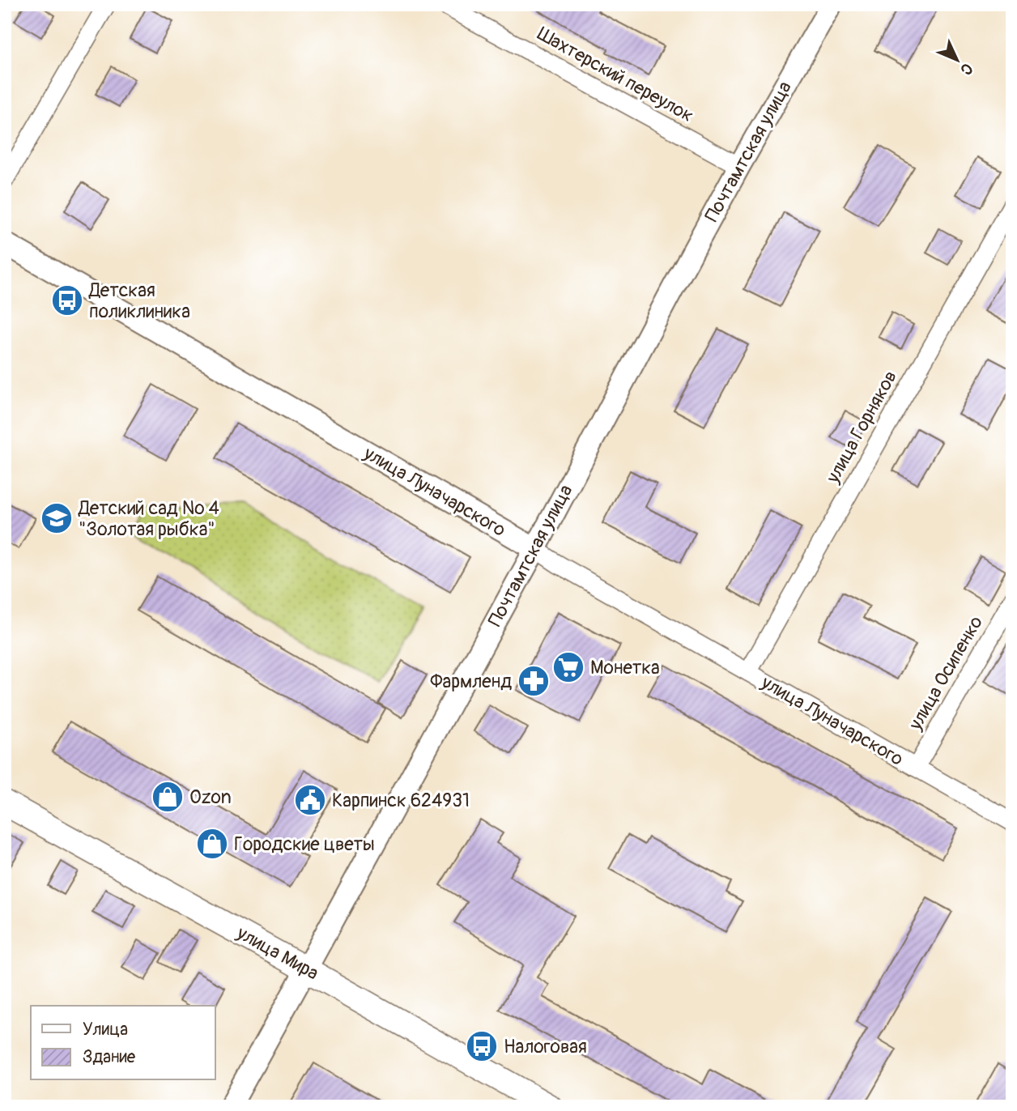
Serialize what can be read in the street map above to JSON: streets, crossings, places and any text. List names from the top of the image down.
{
  "streets": {
    "main road": ["улица Мира"],
    "street": [
      "Шахтерский переулок",
      "Почтамтская улица",
      "улица Горняков",
      "улица Луначарского",
      "улица Осипенко"
    ]
  },
  "crossings": [
    ["Шахтерский переулок", "Почтамтская улица"],
    ["Почтамтская улица", "улица Луначарского"],
    ["Почтамтская улица", "улица Мира"],
    ["улица Горняков", "улица Луначарского"],
    ["улица Луначарского", "улица Осипенко"]
  ],
  "places": {
    "bus stop": ["Детская поликлиника", "Налоговая"],
    "school or university": ["Детский сад № 4 \"Золотая рыбка\""],
    "supermarket": ["Монетка"],
    "pharmacy": ["Фармленд"],
    "shop": ["Ozon", "Городские цветы"],
    "public building": ["Карпинск 624931"]
  },
  "legend": ["Улица", "Здание"],
  "north": "bottom right"
}
